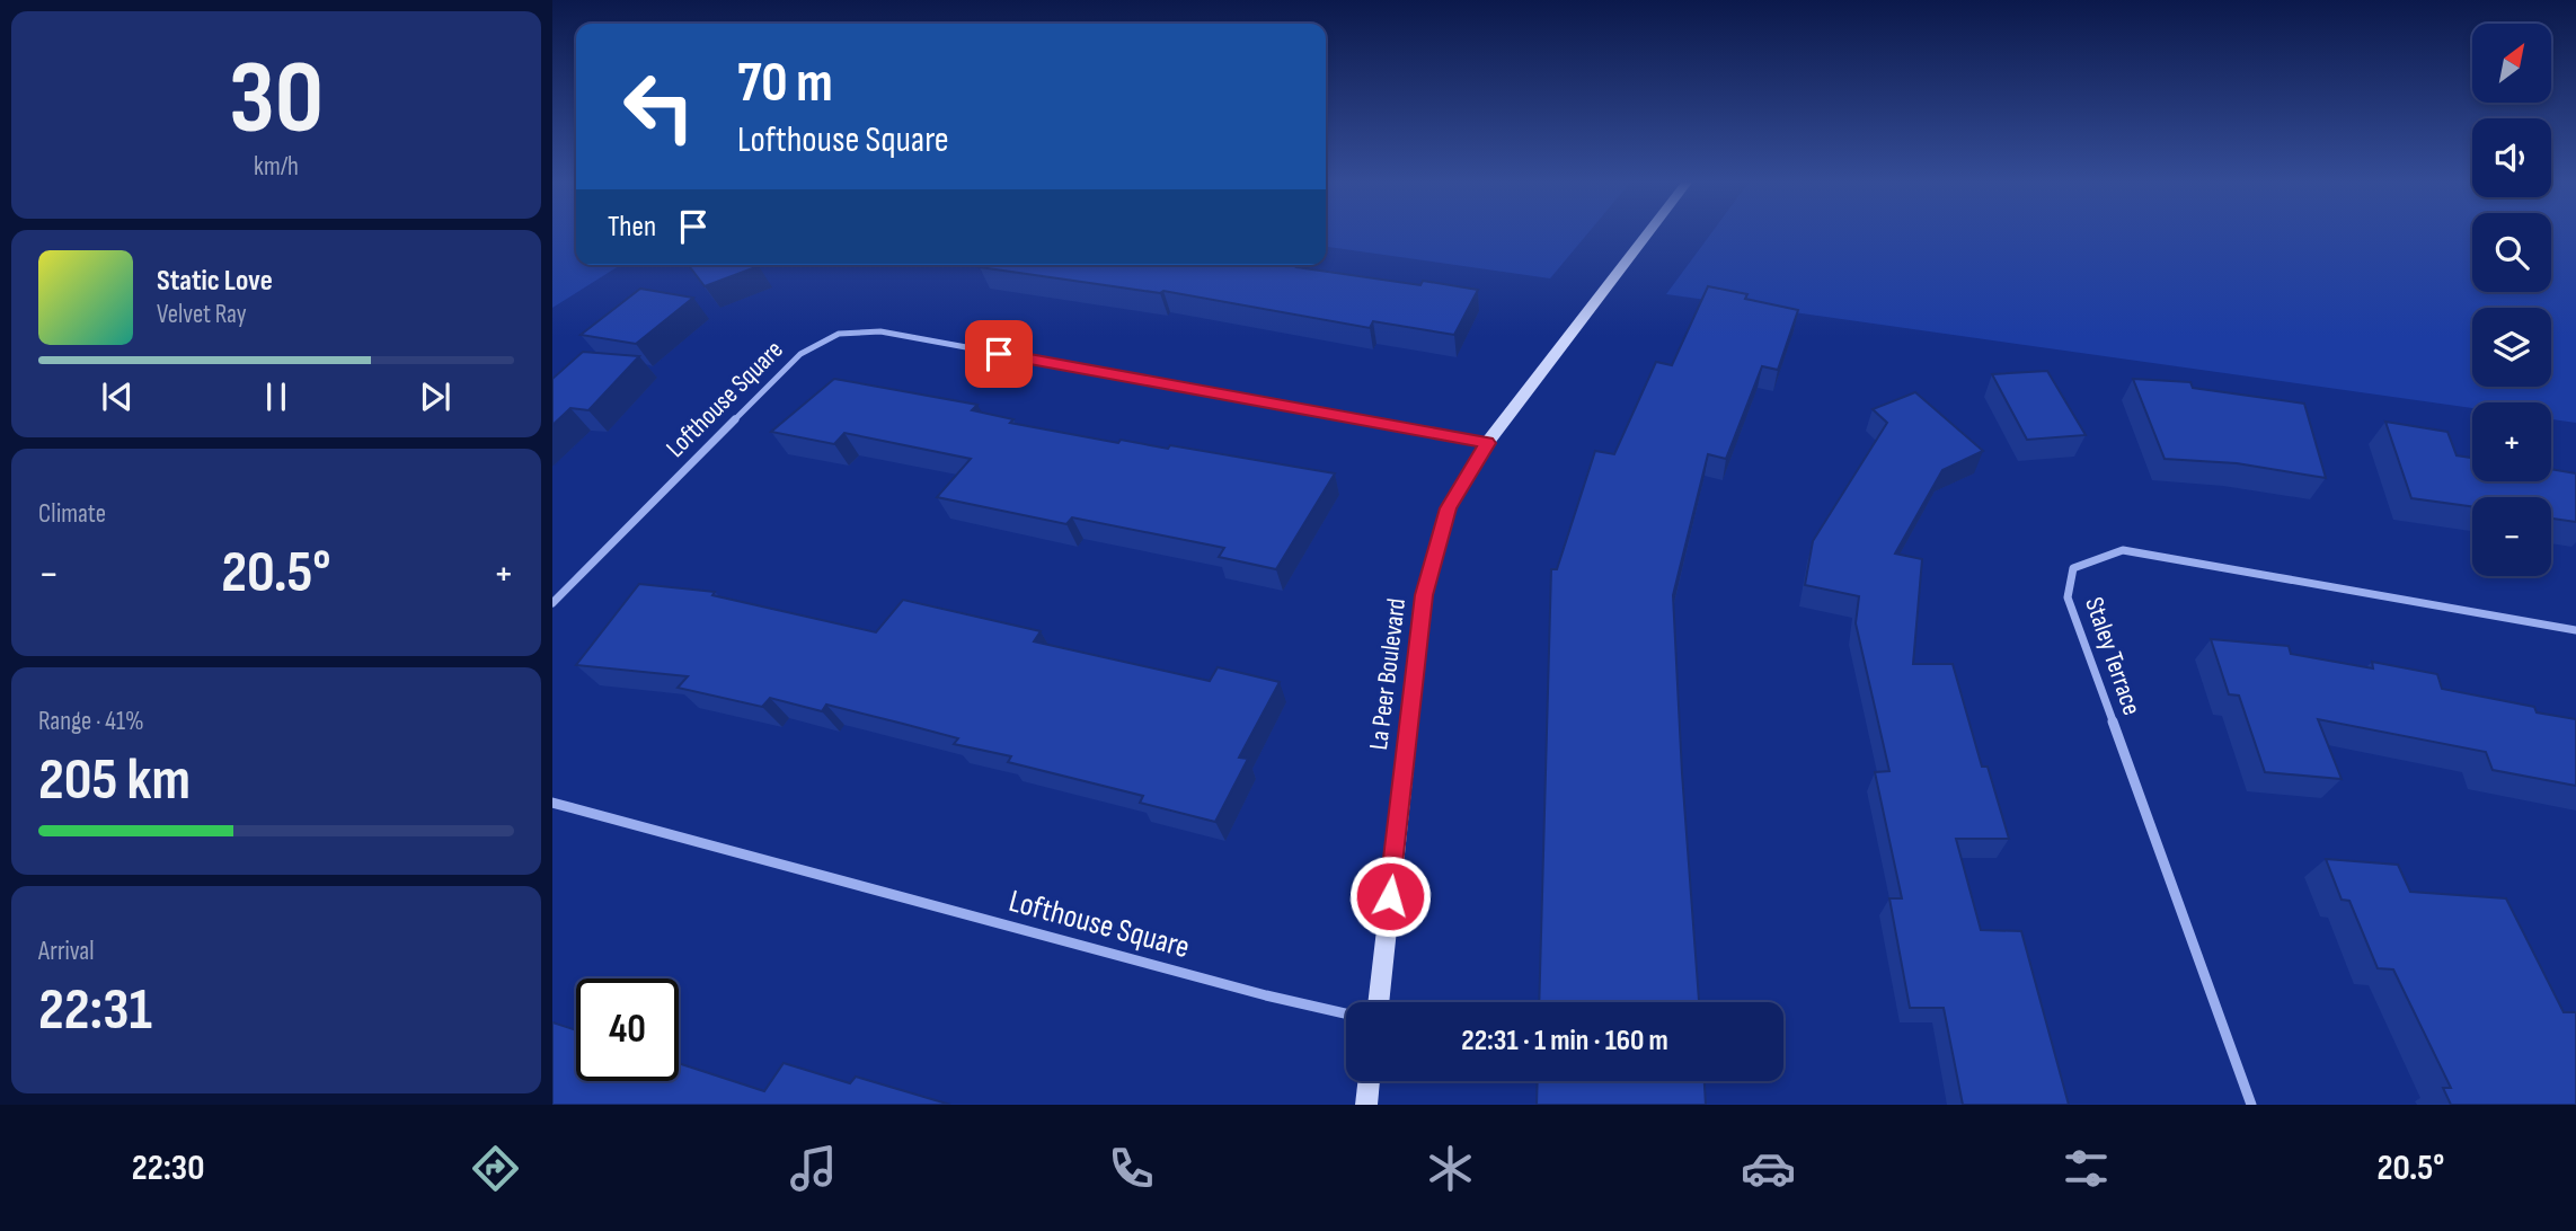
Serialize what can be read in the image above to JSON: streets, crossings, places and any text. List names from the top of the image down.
{
  "streets": {
    "street": ["Lofthouse Square", "Staley Terrace", "La Peer Boulevard"]
  },
  "crossings": [
    ["Lofthouse Square", "La Peer Boulevard"]
  ],
  "north": "top right",
  "page": {
    "tile": [
      ["30", "km/h"],
      "Climate",
      ["Range · 41%", "205 km"],
      ["Arrival", "22:31"]
    ],
    "map_buttons": ["+", "−"],
    "turn": ["70 m", "Lofthouse Square"],
    "then": "Then",
    "song": ["Static Love", "Velvet Ray"],
    "heat": ["−", "20.5°", "+"],
    "limit": "40",
    "trip": "22:31 · 1 min · 160 m",
    "tabs": ["22:30", "20.5°"]
  }
}
